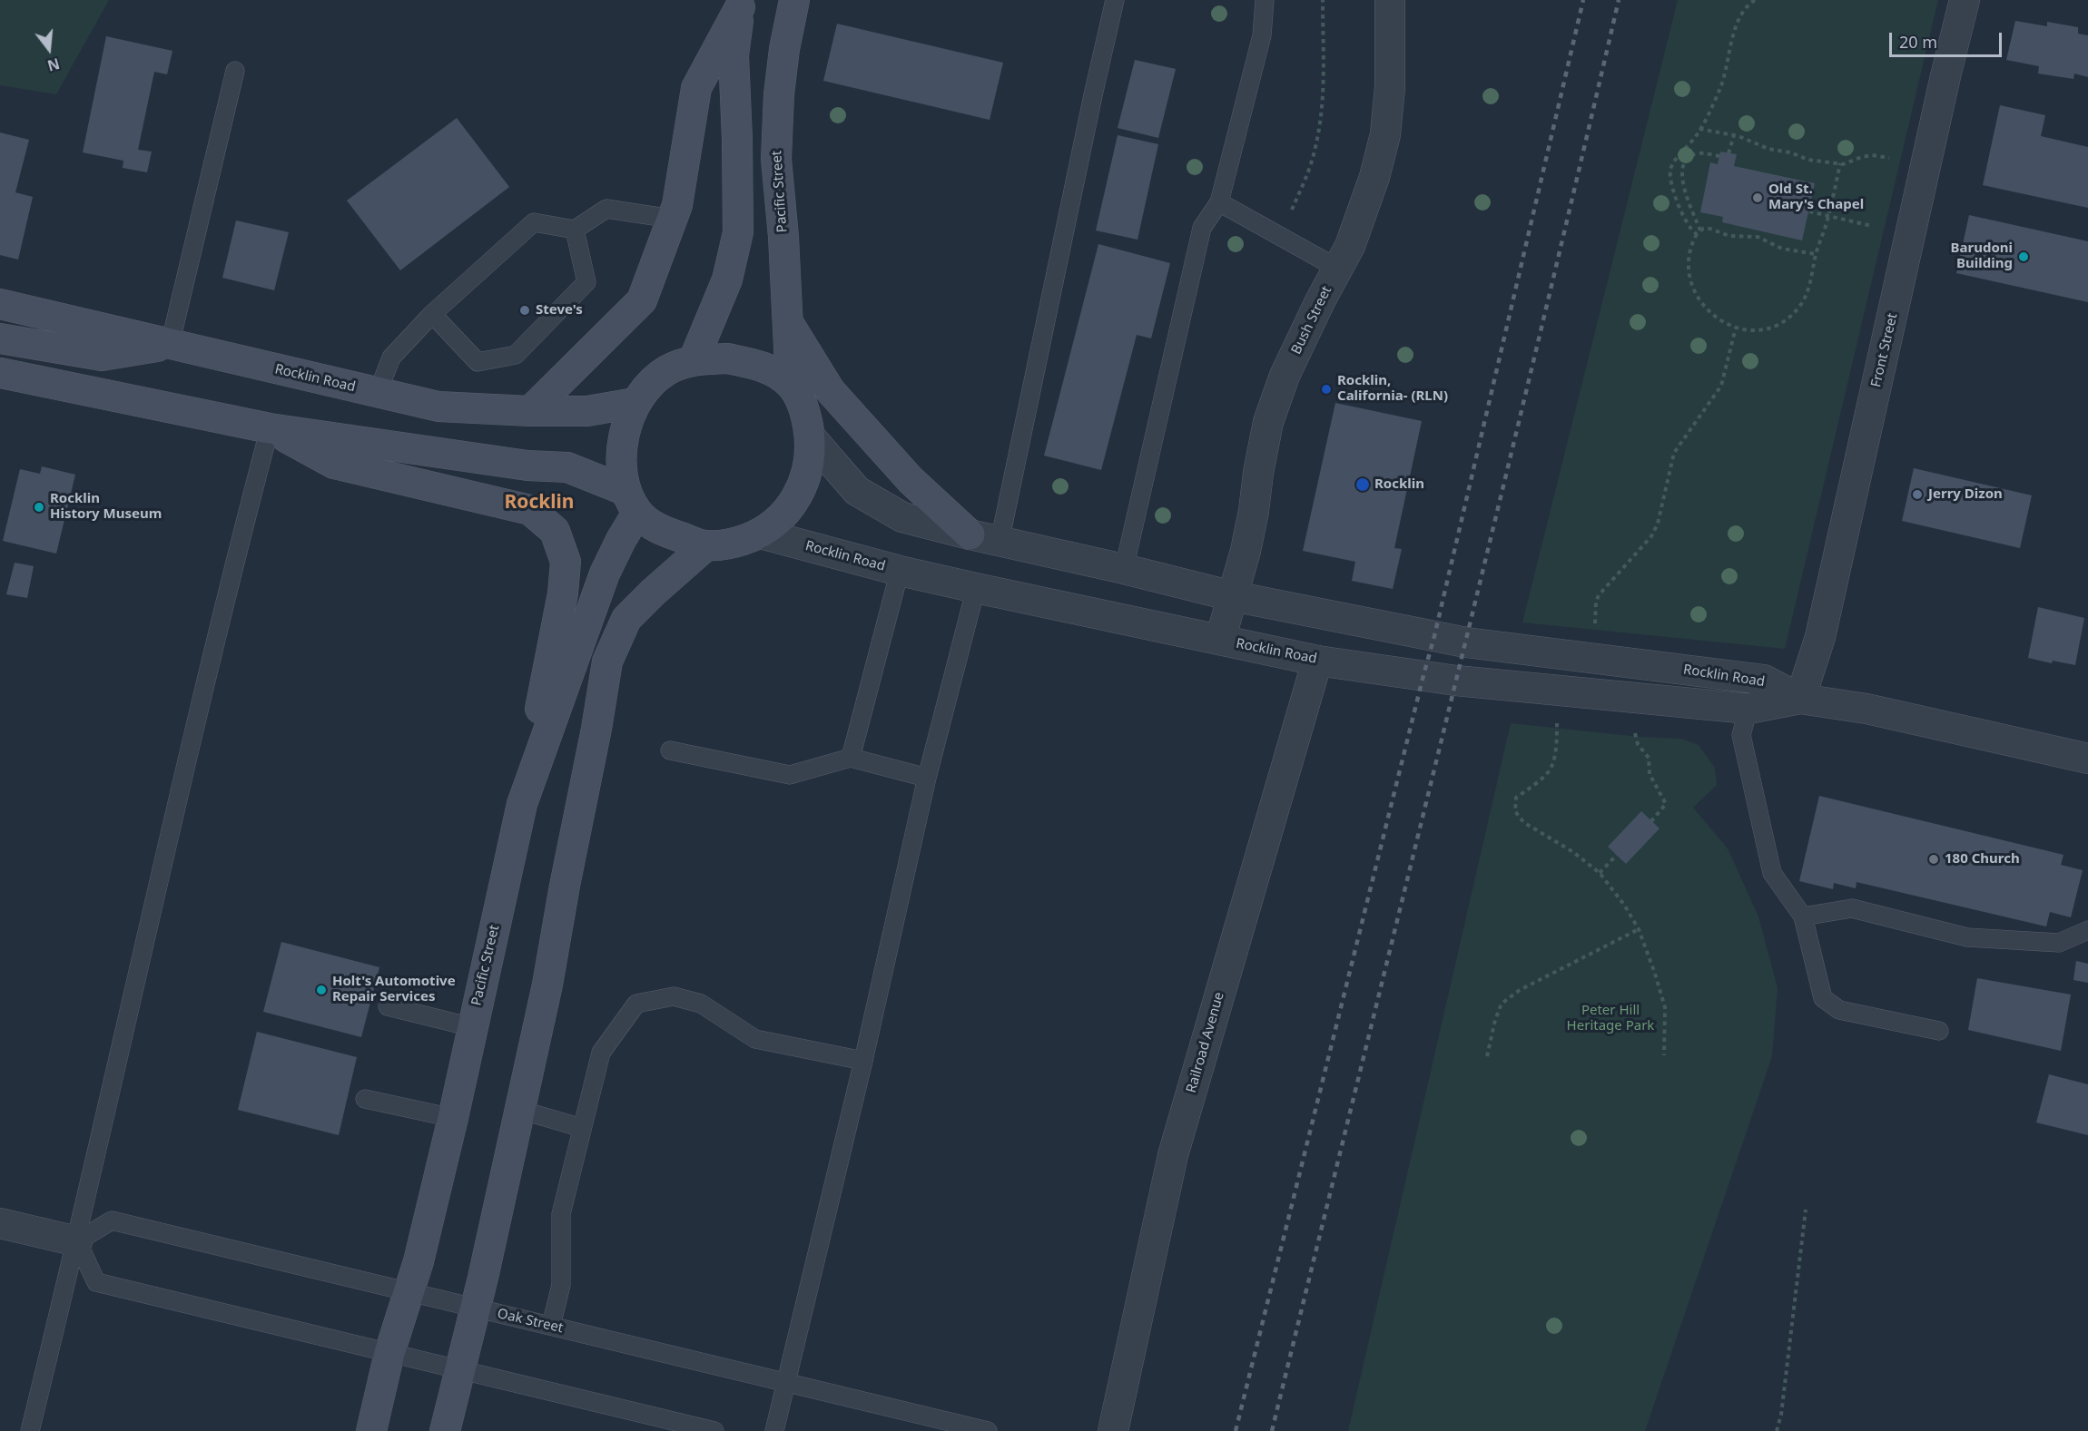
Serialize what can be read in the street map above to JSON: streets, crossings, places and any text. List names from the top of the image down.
{
  "streets": {
    "main road": ["Pacific Street", "Rocklin Road"],
    "street": ["Bush Street", "Front Street", "Railroad Avenue"],
    "lane": ["Oak Street"]
  },
  "crossings": [
    ["Pacific Street", "Rocklin Road"],
    ["Pacific Street", "Oak Street"],
    ["Bush Street", "Rocklin Road"],
    ["Front Street", "Rocklin Road"],
    ["Rocklin Road", "Railroad Avenue"]
  ],
  "districts": ["Rocklin"],
  "parks": ["Peter Hill Heritage Park"],
  "places": [
    "Old St. Mary's Chapel",
    "Barudoni Building",
    "Steve's",
    "Rocklin, California- (RLN)",
    "Rocklin",
    "Jerry Dizon",
    "Rocklin History Museum",
    "180 Church",
    "Holt's Automotive Repair Services"
  ],
  "scale_bar": "20 m",
  "north": "bottom"
}
